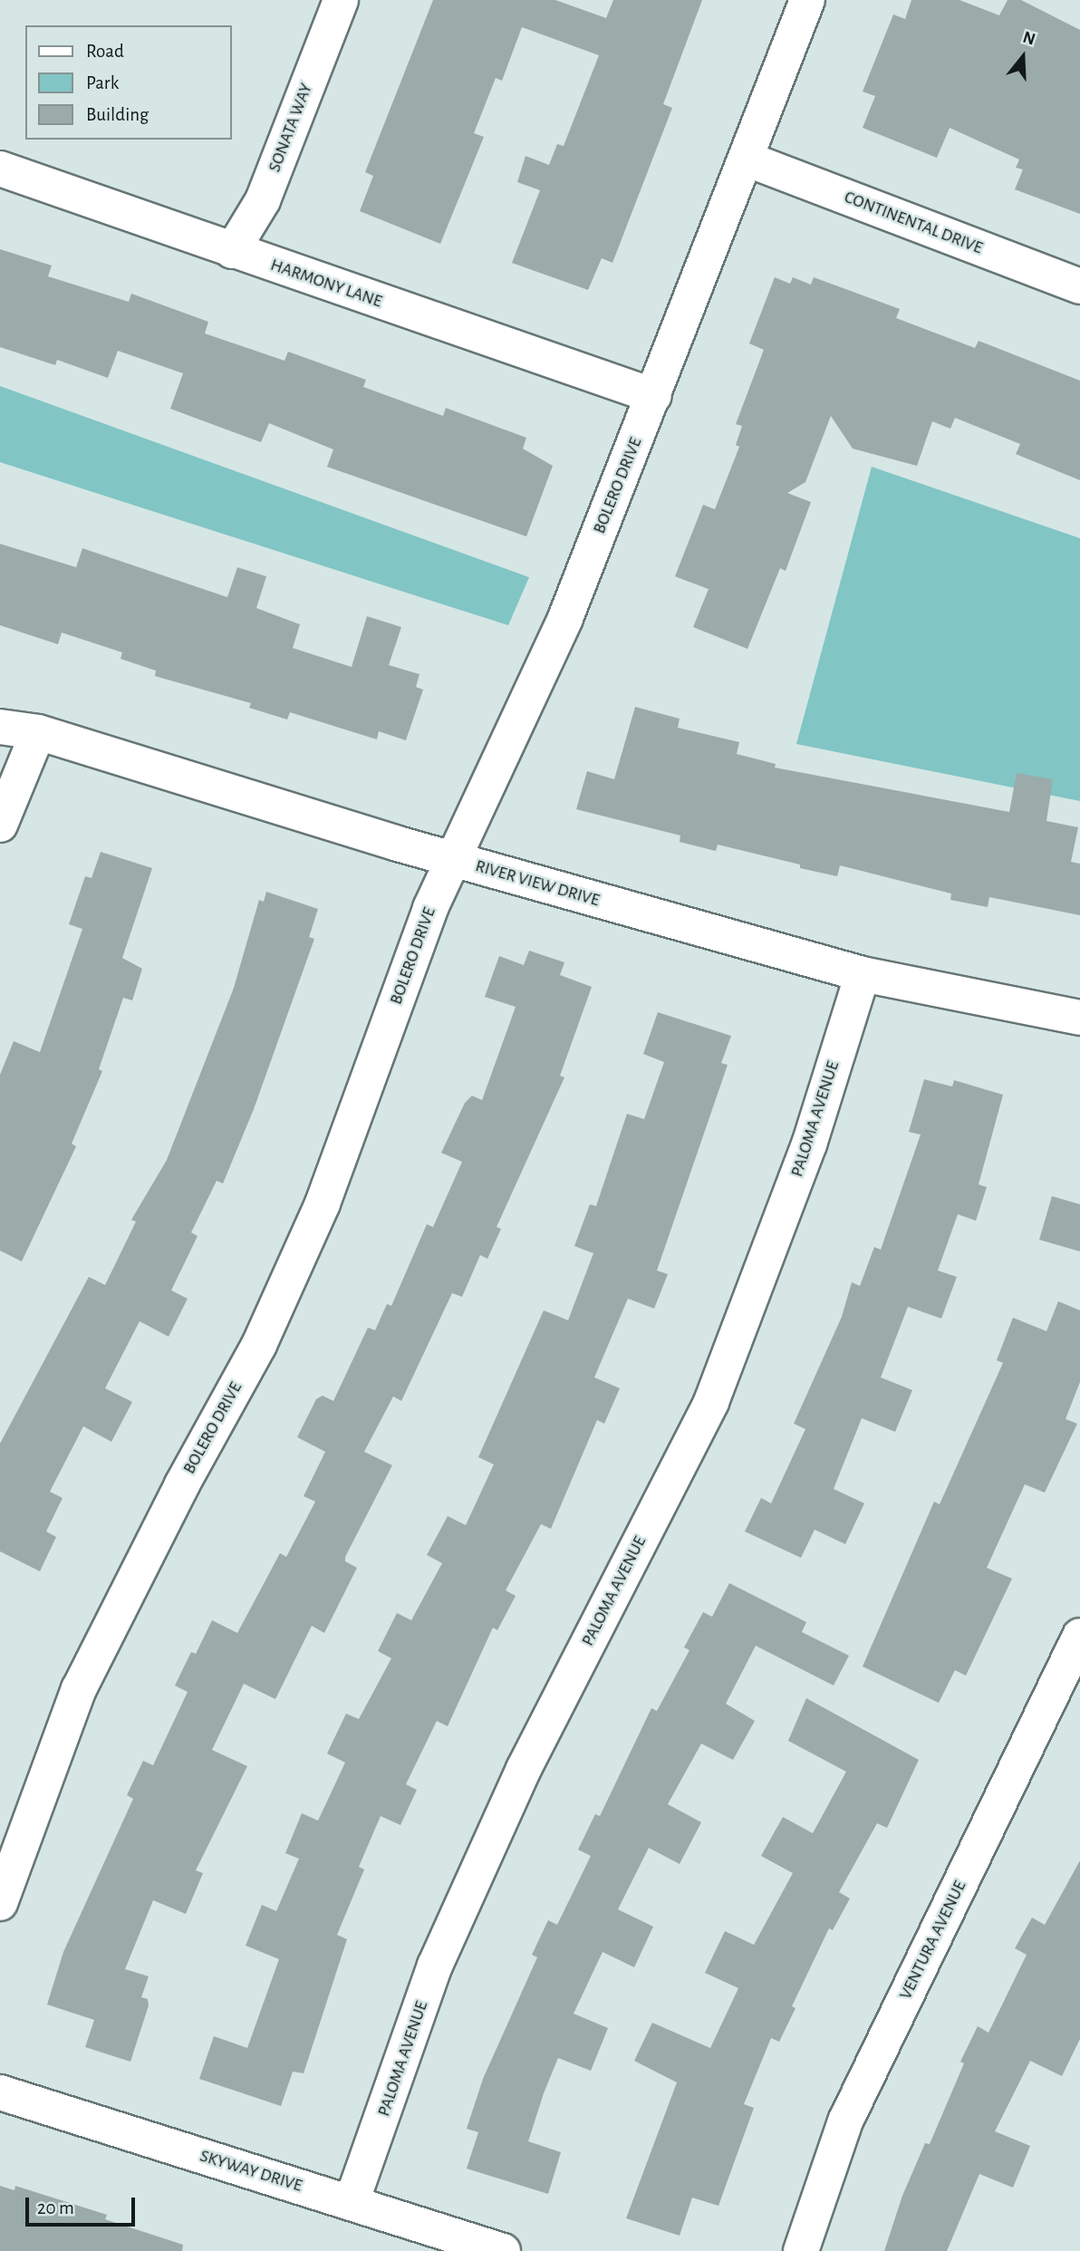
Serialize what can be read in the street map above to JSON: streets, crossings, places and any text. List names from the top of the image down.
{
  "streets": {
    "street": [
      "SONATA WAY",
      "CONTINENTAL DRIVE",
      "HARMONY LANE",
      "BOLERO DRIVE",
      "RIVER VIEW DRIVE",
      "PALOMA AVENUE",
      "VENTURA AVENUE",
      "SKYWAY DRIVE"
    ]
  },
  "crossings": [
    ["SONATA WAY", "HARMONY LANE"],
    ["CONTINENTAL DRIVE", "BOLERO DRIVE"],
    ["HARMONY LANE", "BOLERO DRIVE"],
    ["BOLERO DRIVE", "RIVER VIEW DRIVE"],
    ["RIVER VIEW DRIVE", "PALOMA AVENUE"],
    ["PALOMA AVENUE", "SKYWAY DRIVE"]
  ],
  "legend": ["Road", "Park", "Building"],
  "scale_bar": "20 m",
  "north": "top"
}
